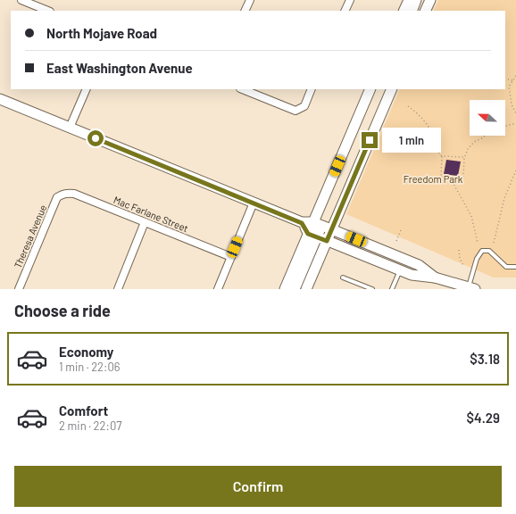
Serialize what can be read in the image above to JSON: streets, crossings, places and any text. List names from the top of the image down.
{
  "streets": {
    "street": ["Mac Farlane Street", "Theresa Avenue"]
  },
  "crossings": [
    ["Mac Farlane Street", "Theresa Avenue"]
  ],
  "parks": ["Freedom Park"],
  "north": "left",
  "page": {
    "banner": ["North Mojave Road", "East Washington Avenue"],
    "bubble": "1 min",
    "heading": "Choose a ride",
    "list": [
      {
        "name": "Economy",
        "note": "1 min · 22:06",
        "value": "$3.18"
      },
      {
        "name": "Comfort",
        "note": "2 min · 22:07",
        "value": "$4.29"
      }
    ],
    "buttons": "Confirm"
  }
}
